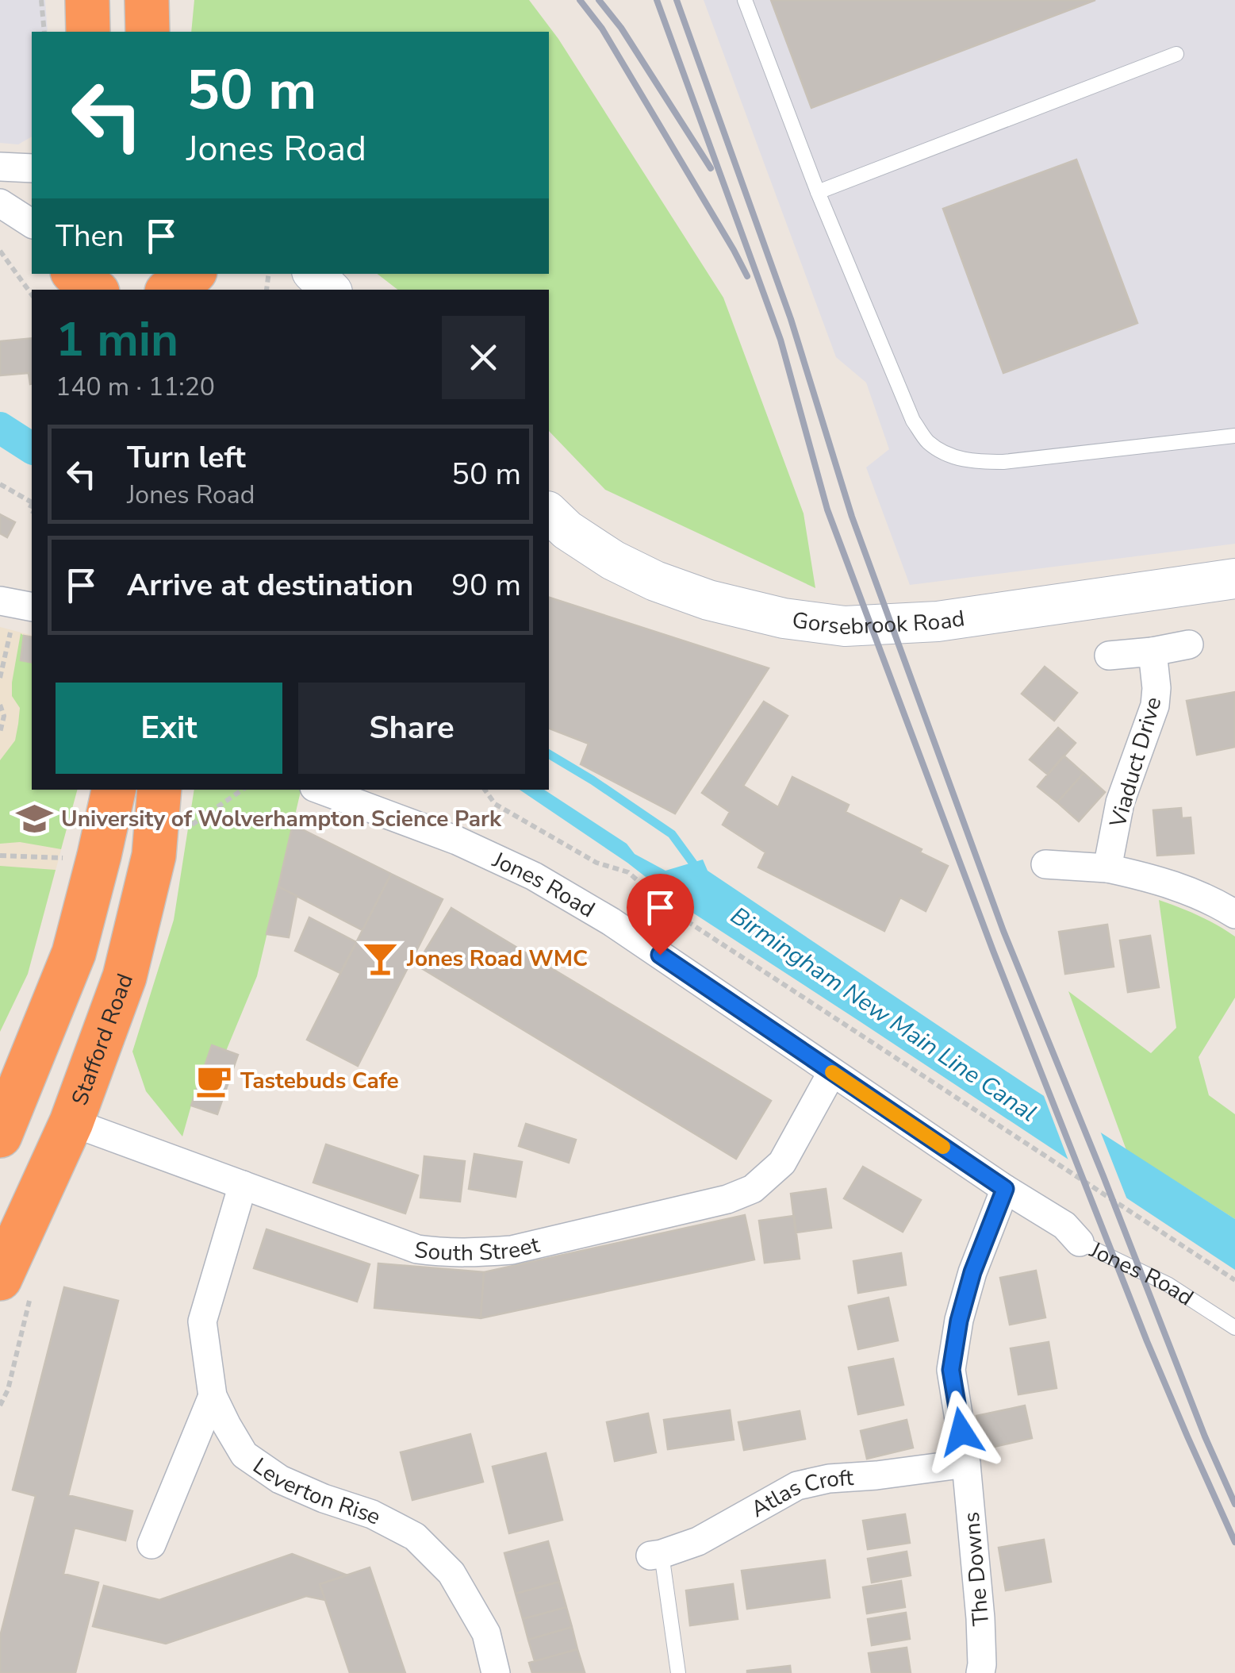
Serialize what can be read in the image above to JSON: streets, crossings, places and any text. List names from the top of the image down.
{
  "streets": {
    "highway": ["Stafford Road"],
    "street": [
      "Gorsebrook Road",
      "Viaduct Drive",
      "Jones Road",
      "South Street",
      "Leverton Rise",
      "Atlas Croft",
      "The Downs"
    ]
  },
  "crossings": [
    ["Jones Road", "South Street"],
    ["Jones Road", "The Downs"],
    ["Stafford Road", "South Street"],
    ["South Street", "Leverton Rise"],
    ["Atlas Croft", "The Downs"]
  ],
  "water": ["Birmingham New Main Line Canal"],
  "places": {
    "school or university": ["University of Wolverhampton Science Park"],
    "bar": ["Jones Road WMC"],
    "cafe": ["Tastebuds Cafe"]
  },
  "page": {
    "turn": ["50 m", "Jones Road"],
    "then": "Then",
    "heading": ["1 min", "140 m · 11:20"],
    "list": [
      {
        "name": "Turn left",
        "note": "Jones Road",
        "value": "50 m"
      },
      {
        "name": "Arrive at destination",
        "value": "90 m"
      }
    ],
    "buttons": ["Exit", "Share"]
  }
}
